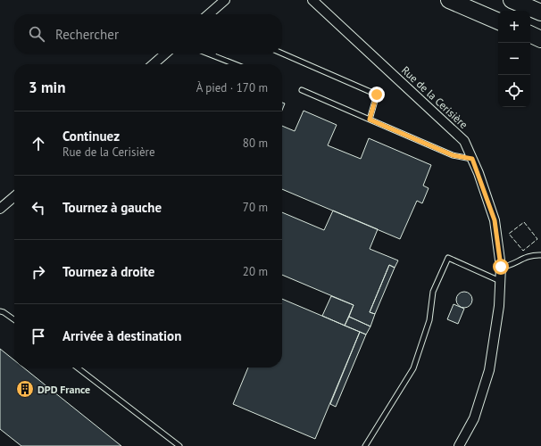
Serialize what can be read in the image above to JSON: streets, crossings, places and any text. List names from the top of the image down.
{
  "streets": {
    "street": ["Rue de la Cerisière"]
  },
  "places": {
    "building": ["DPD France"]
  },
  "page": {
    "map_buttons": ["+", "−"],
    "search": "Rechercher",
    "heading": ["3 min", "À pied · 170 m"],
    "list": [
      ["Continuez", "Rue de la Cerisière", "80 m"],
      ["Tournez à gauche", "70 m"],
      ["Tournez à droite", "20 m"],
      "Arrivée à destination"
    ]
  }
}
